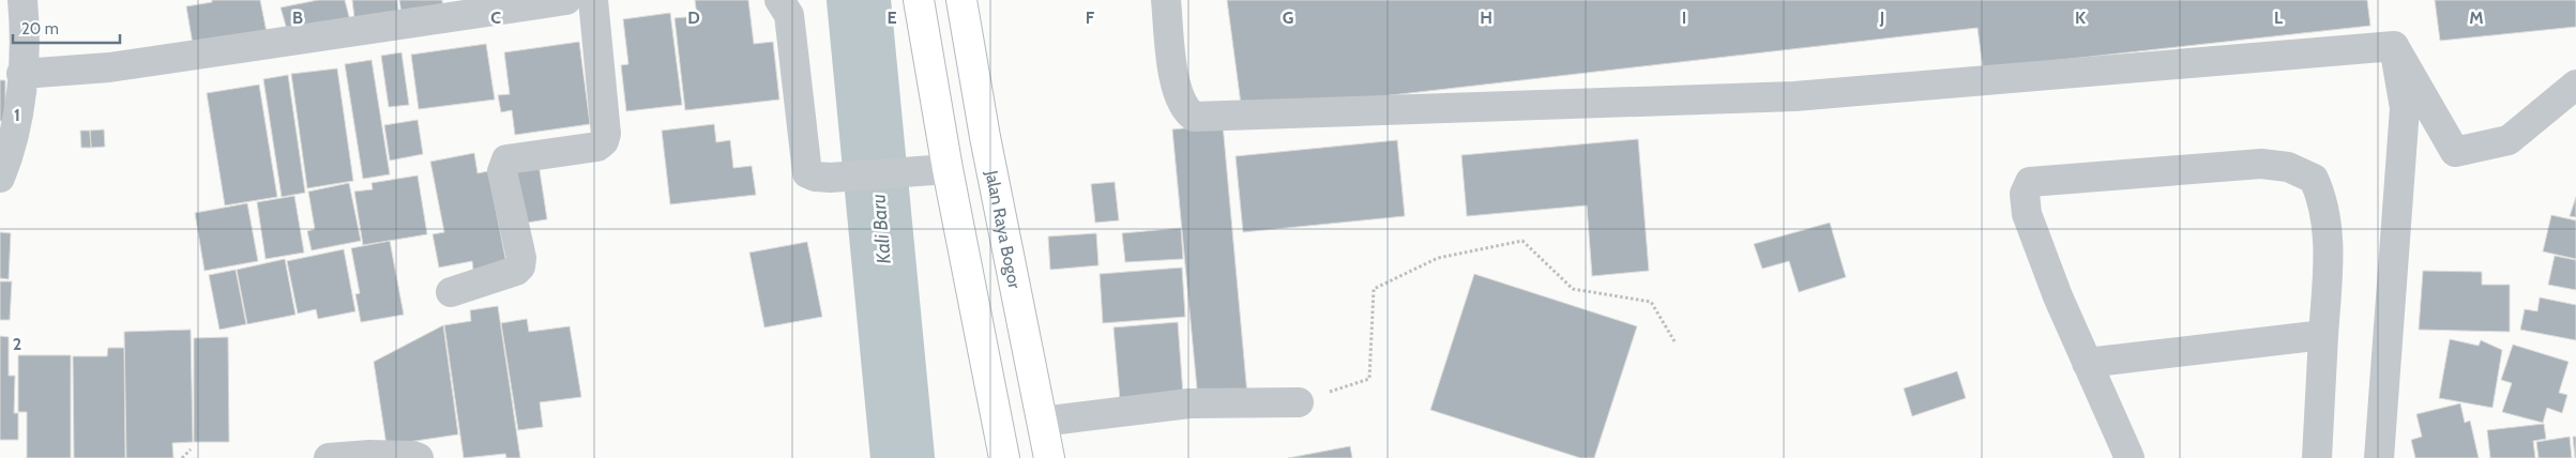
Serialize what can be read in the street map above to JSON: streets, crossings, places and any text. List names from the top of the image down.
{
  "streets": {
    "highway": ["Jalan Raya Bogor"]
  },
  "water": ["Kali Baru"],
  "scale_bar": "20 m",
  "grid": {
    "columns": [
      "B",
      "C",
      "D",
      "E",
      "F",
      "G",
      "H",
      "I",
      "J",
      "K",
      "L",
      "M"
    ],
    "rows": ["1", "2"]
  }
}
